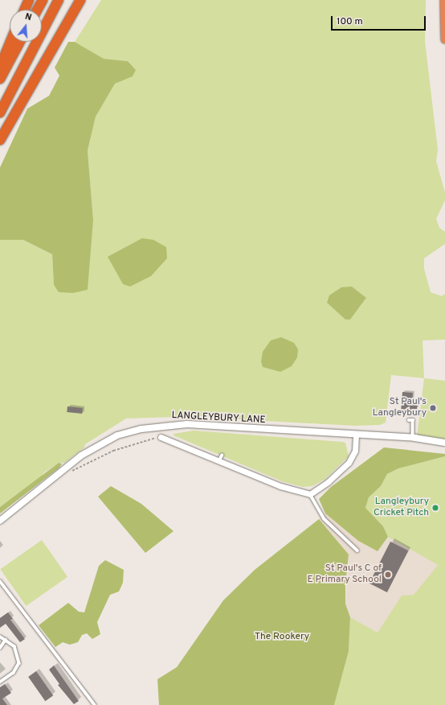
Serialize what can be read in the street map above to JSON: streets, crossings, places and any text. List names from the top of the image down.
{
  "streets": {
    "street": ["LANGLEYBURY LANE"]
  },
  "parks": ["The Rookery"],
  "places": ["St Paul's Langleybury", "Langleybury Cricket Pitch", "St Paul's C of E Primary School"],
  "scale_bar": "100 m",
  "north": "top"
}
